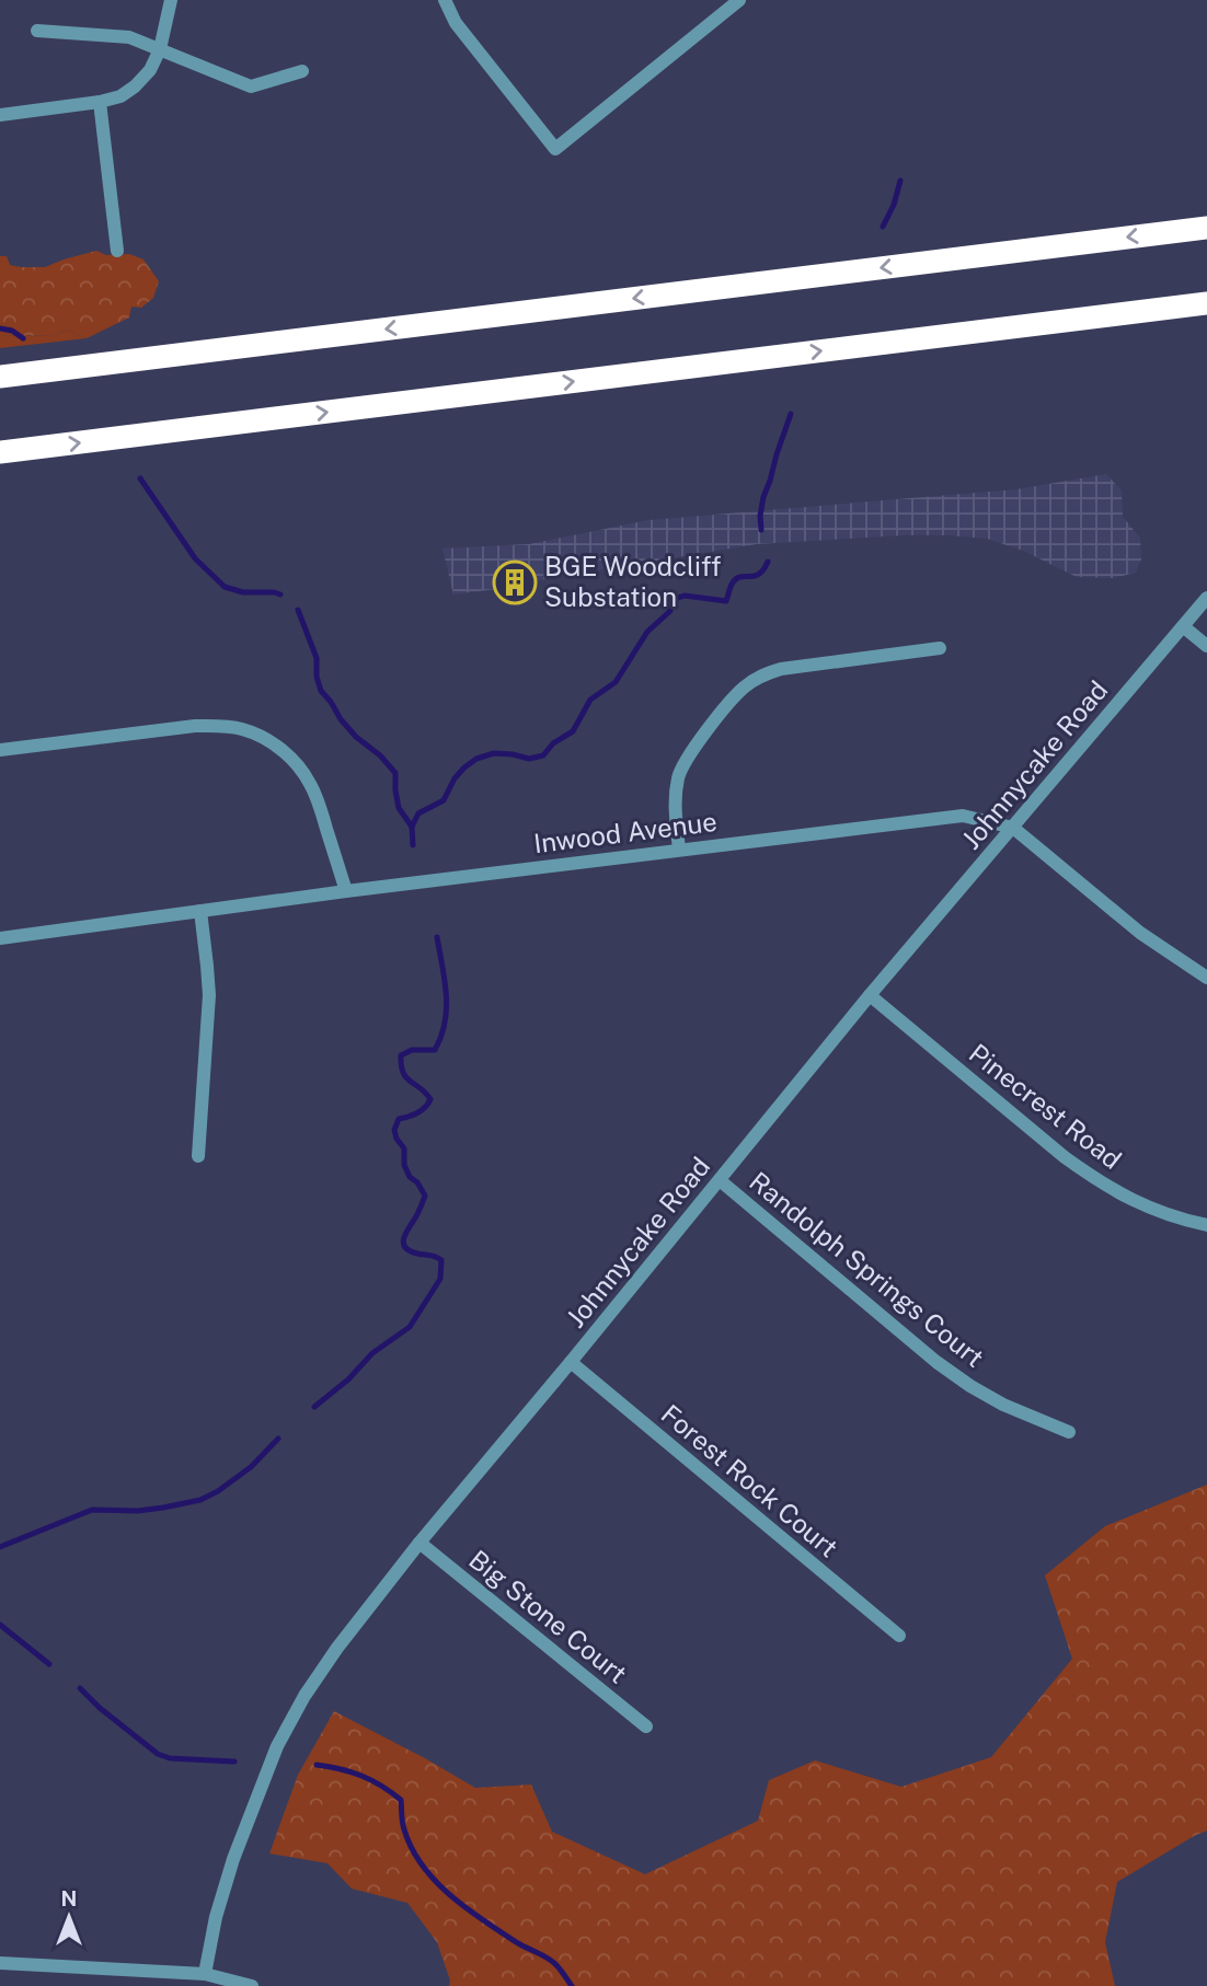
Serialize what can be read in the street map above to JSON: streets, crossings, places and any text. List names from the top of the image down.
{
  "streets": {
    "street": [
      "Johnnycake Road",
      "Inwood Avenue",
      "Pinecrest Road",
      "Randolph Springs Court",
      "Forest Rock Court",
      "Big Stone Court"
    ]
  },
  "crossings": [
    ["Johnnycake Road", "Inwood Avenue"],
    ["Johnnycake Road", "Pinecrest Road"],
    ["Johnnycake Road", "Randolph Springs Court"],
    ["Johnnycake Road", "Forest Rock Court"],
    ["Johnnycake Road", "Big Stone Court"]
  ],
  "places": {
    "building": ["BGE Woodcliff Substation"]
  },
  "north": "top"
}
